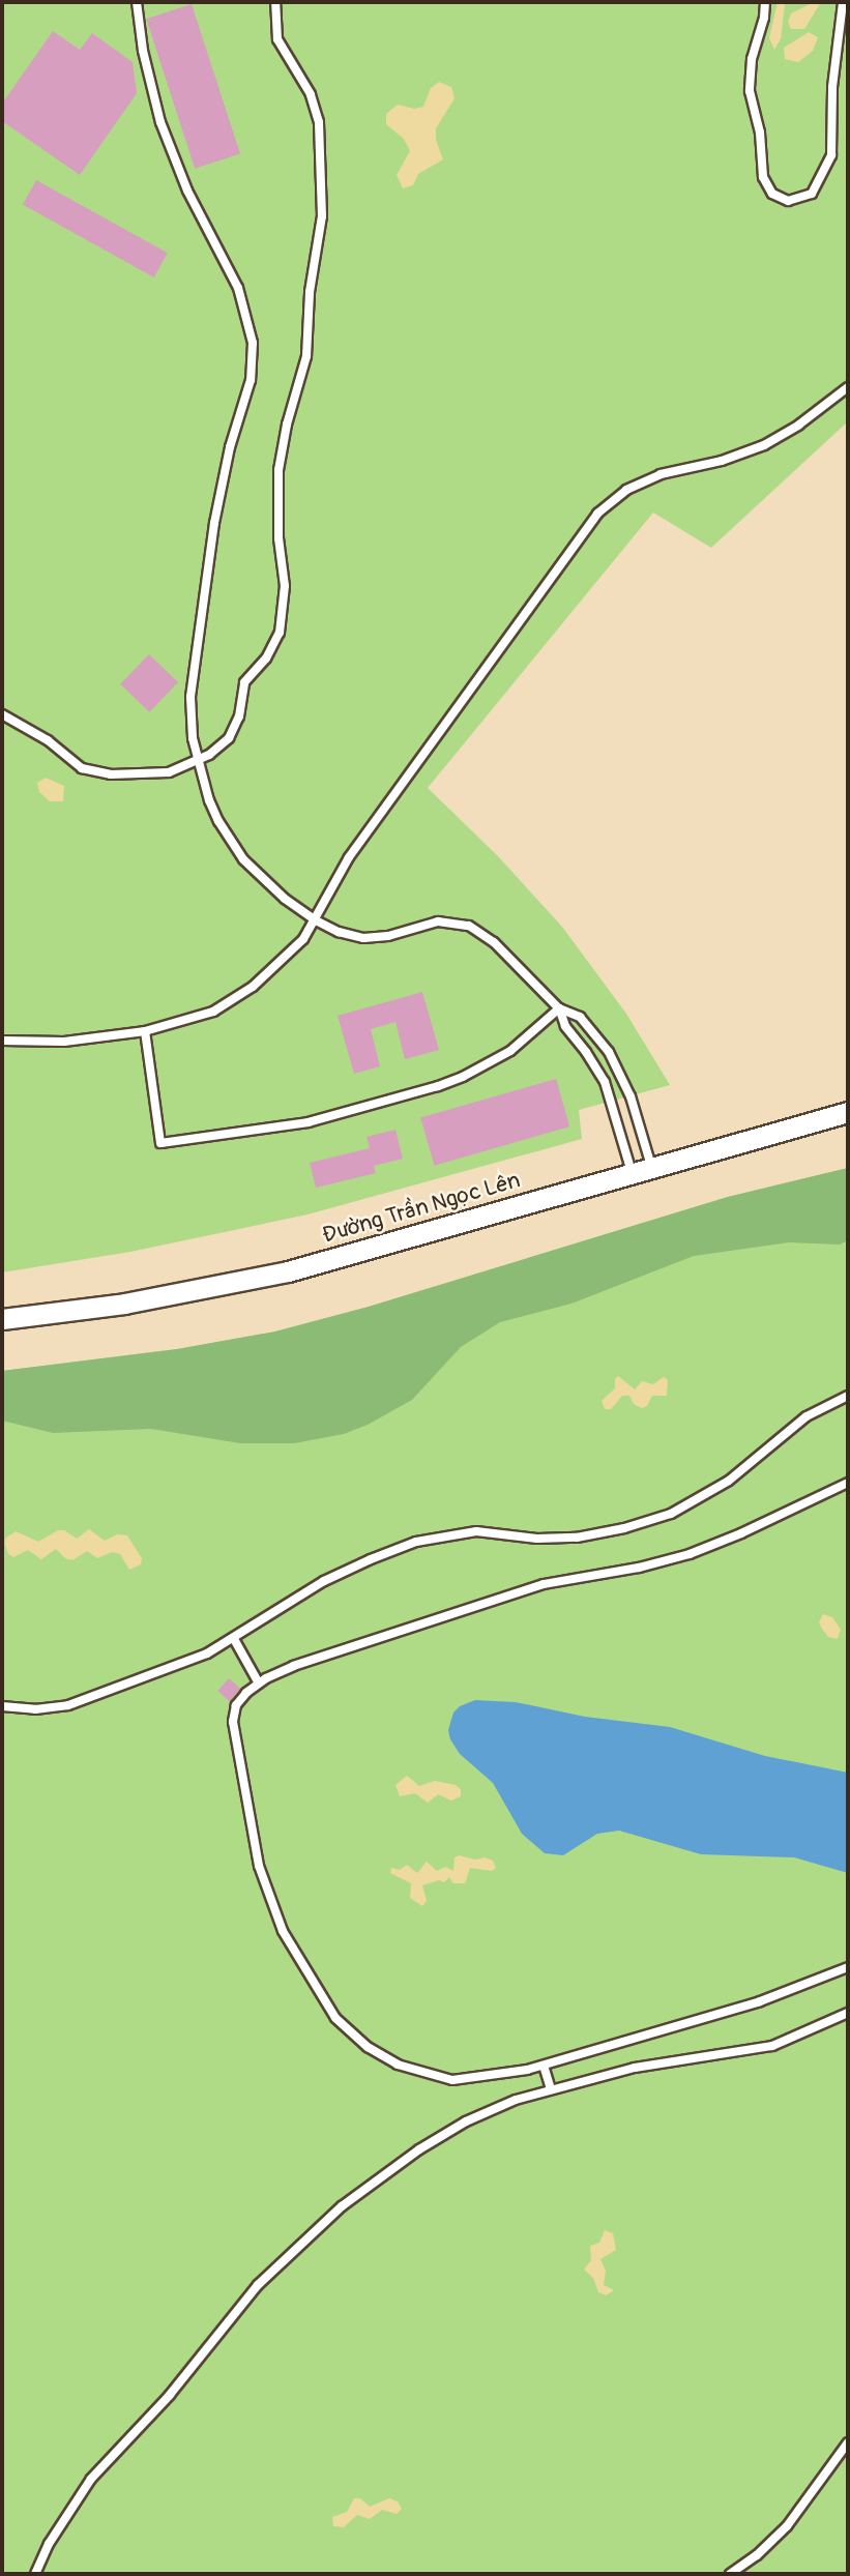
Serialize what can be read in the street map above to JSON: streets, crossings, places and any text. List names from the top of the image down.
{
  "streets": {
    "street": ["Đường Trần Ngọc Lên"]
  }
}
